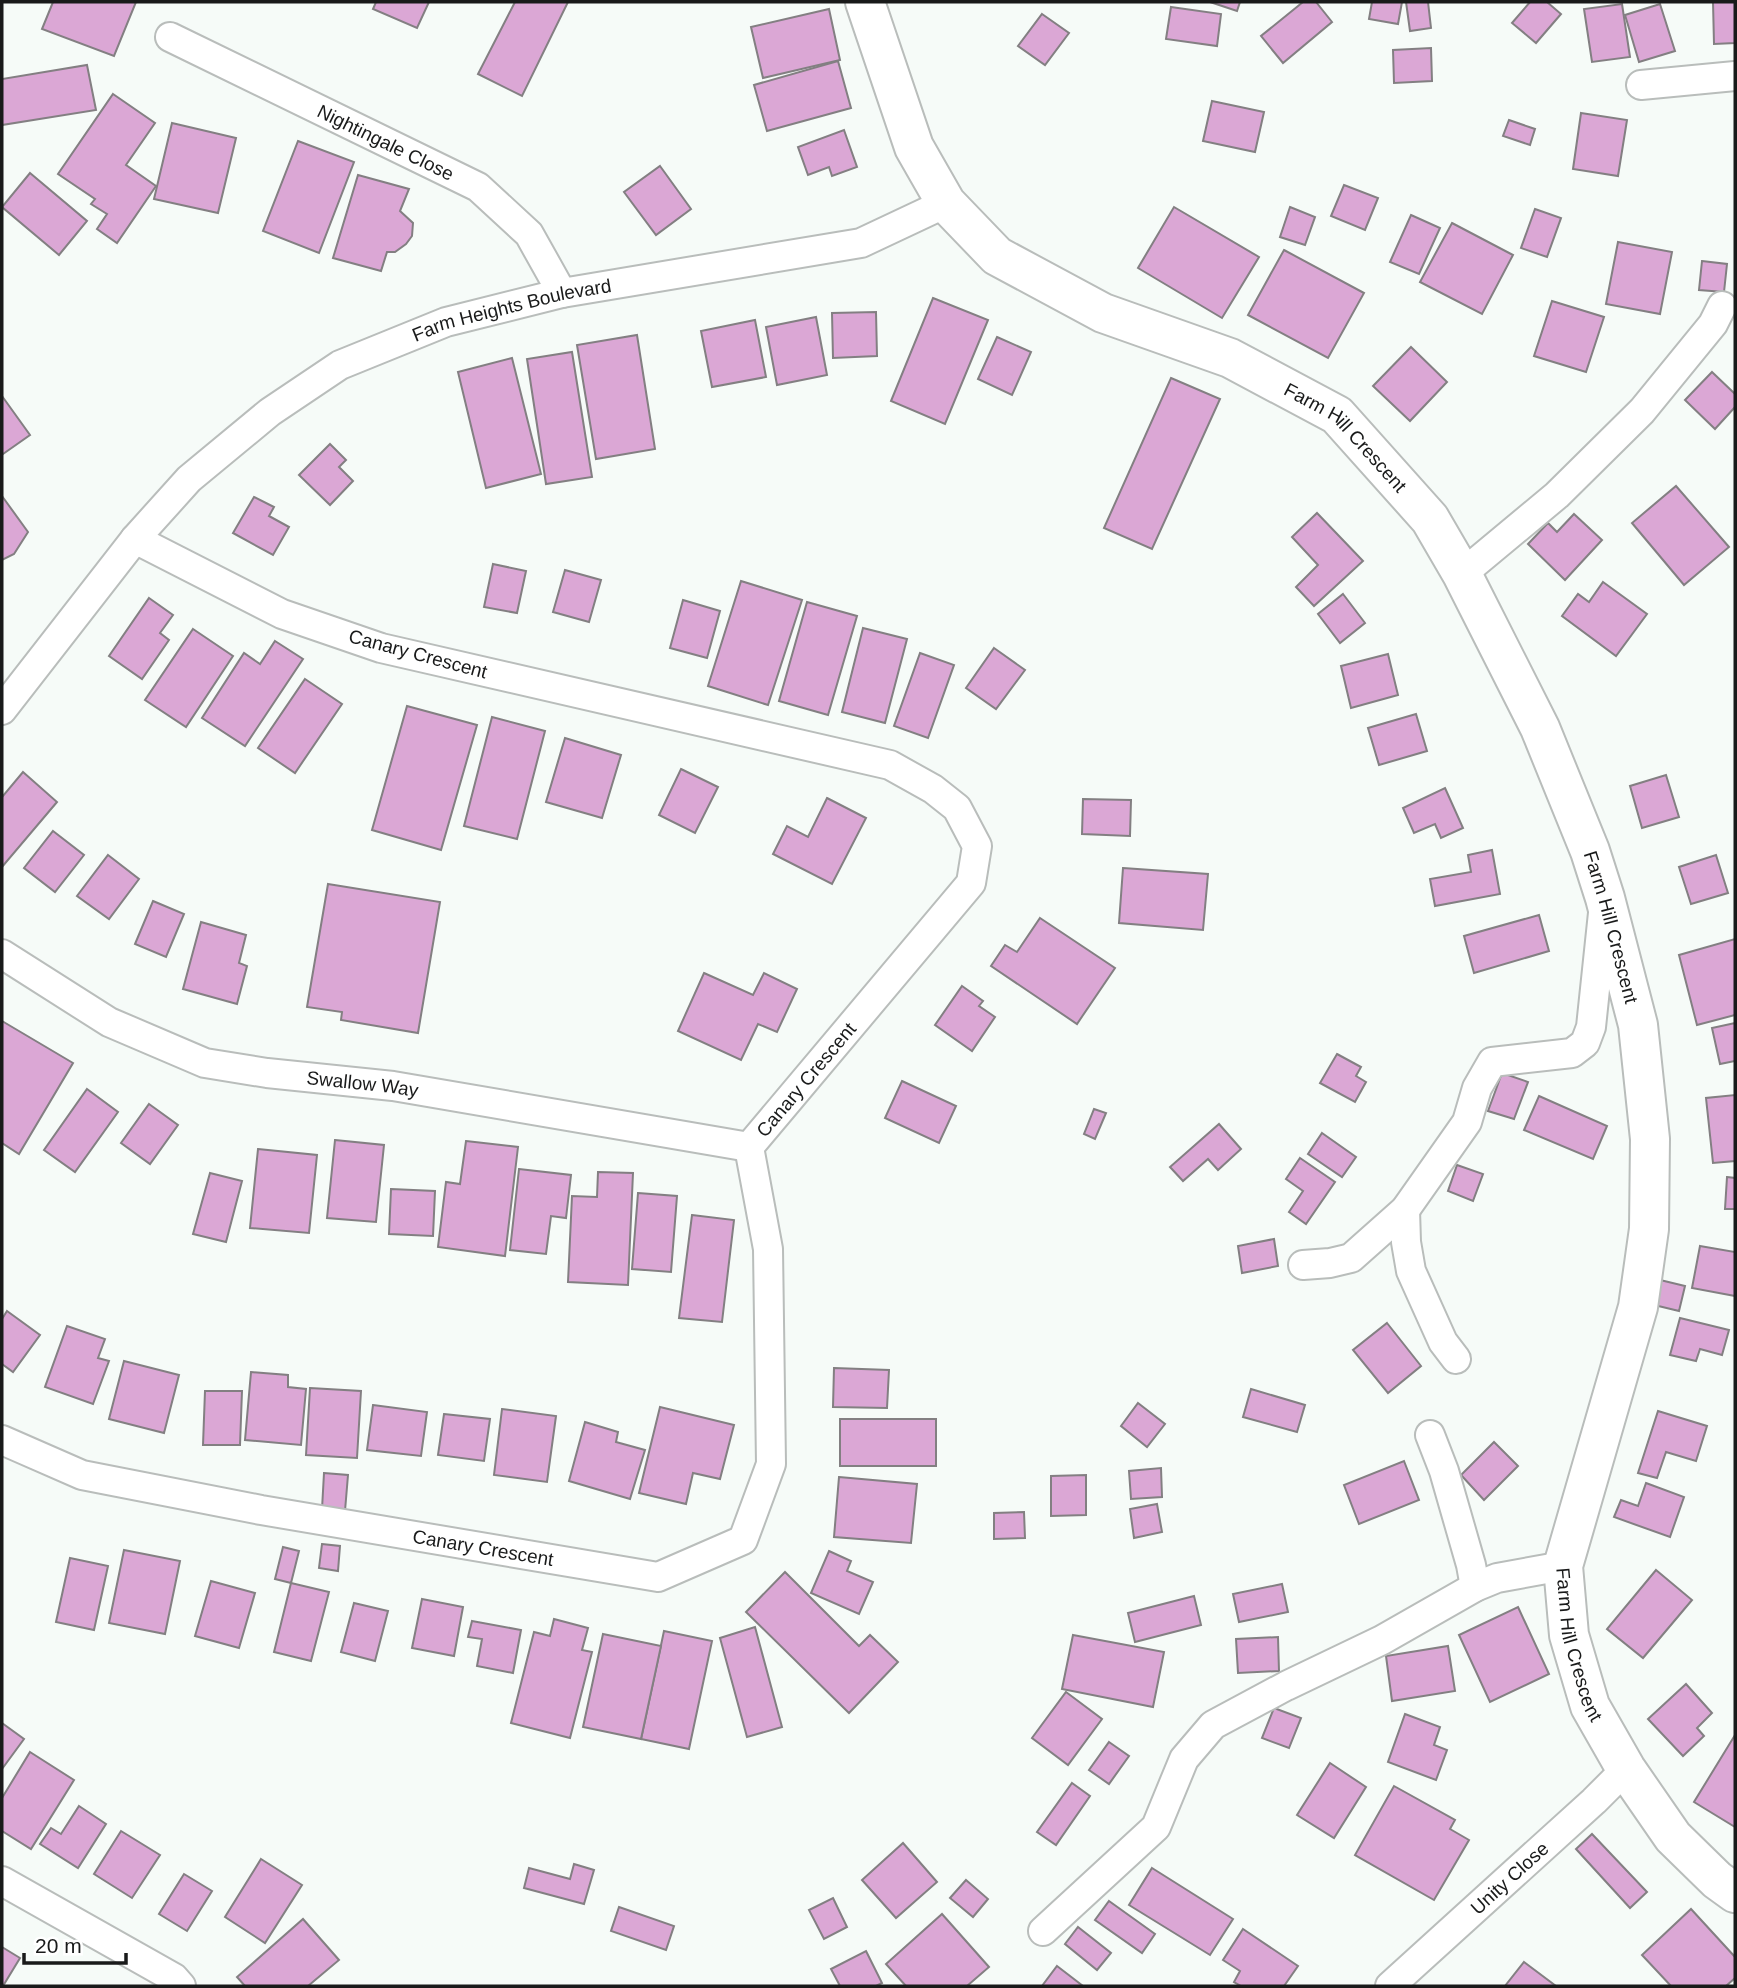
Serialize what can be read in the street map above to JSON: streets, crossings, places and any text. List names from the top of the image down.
{
  "streets": {
    "street": [
      "Nightingale Close",
      "Farm Heights Boulevard",
      "Farm Hill Crescent",
      "Canary Crescent",
      "Swallow Way",
      "Unity Close"
    ]
  },
  "crossings": [
    ["Nightingale Close", "Farm Heights Boulevard"],
    ["Farm Heights Boulevard", "Farm Hill Crescent"],
    ["Farm Heights Boulevard", "Canary Crescent"],
    ["Farm Hill Crescent", "Unity Close"],
    ["Canary Crescent", "Swallow Way"]
  ],
  "scale_bar": "20 m"
}
